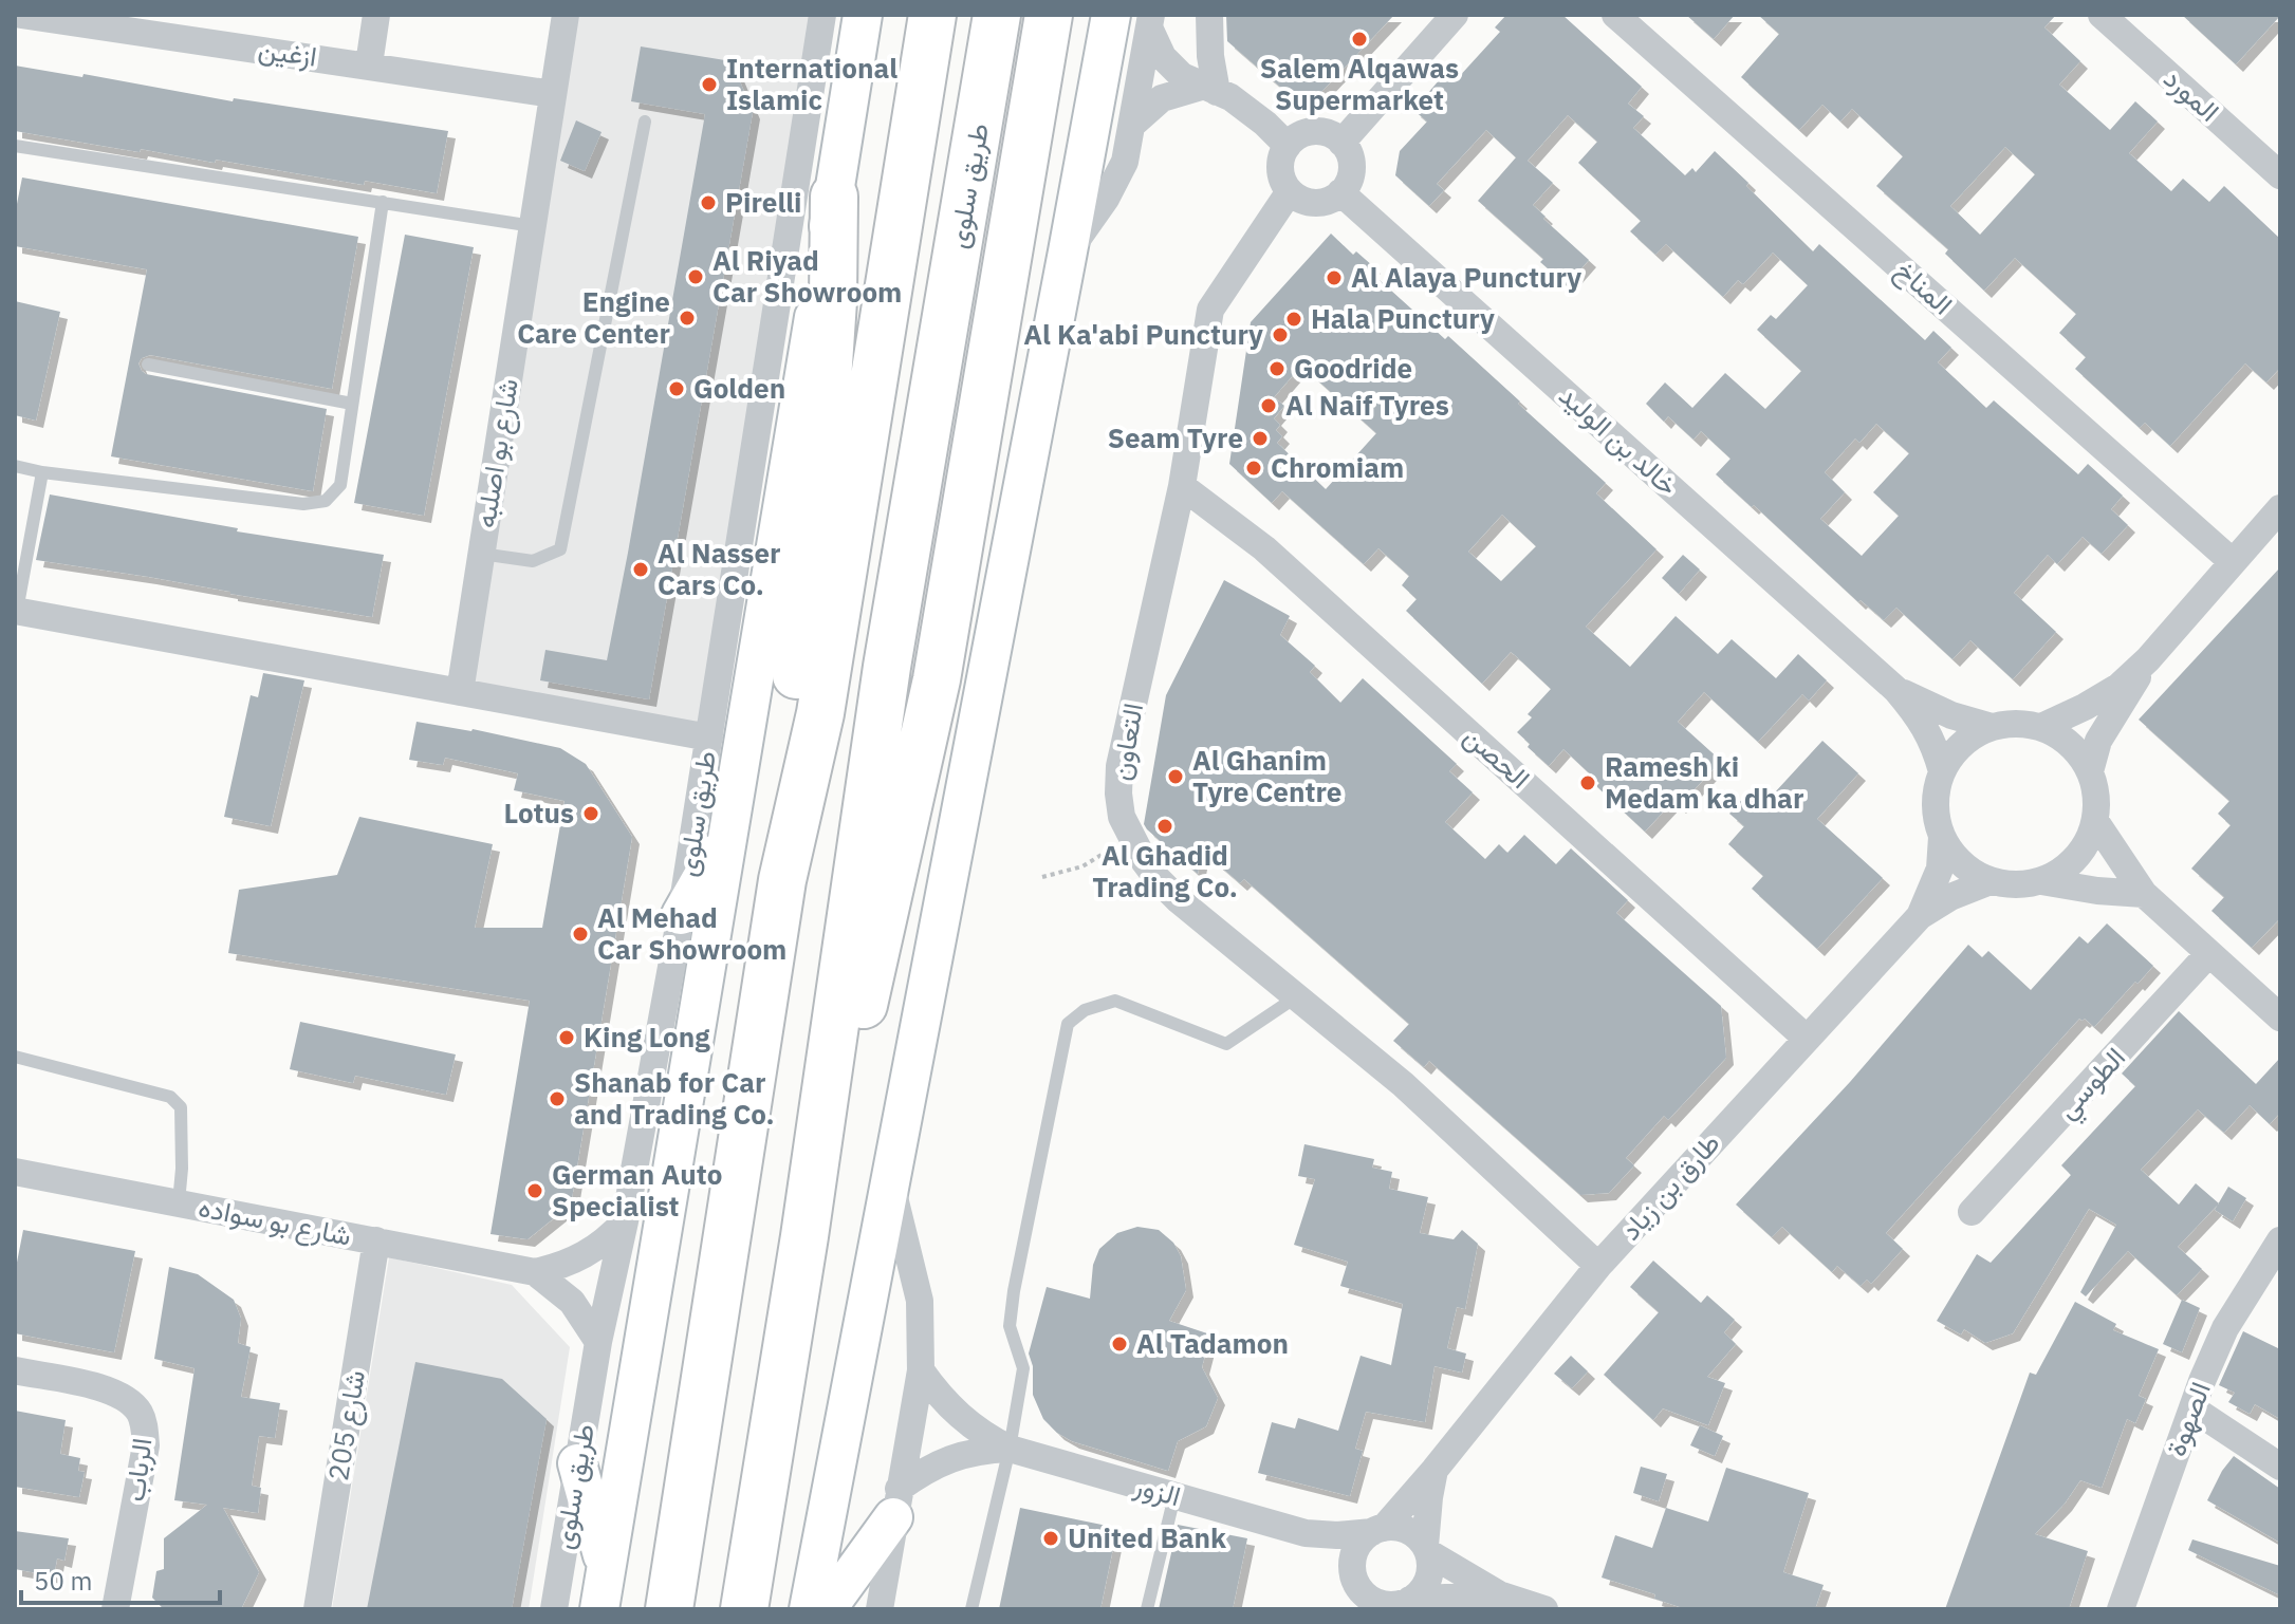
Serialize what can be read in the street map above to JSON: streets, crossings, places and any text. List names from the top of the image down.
{
  "streets": {
    "highway": ["طريق سلوى"],
    "street": [
      "ازغين",
      "المورد",
      "المناخ",
      "خالد بن الوليد",
      "شارع بو اصلبه",
      "التعاون",
      "الحصن",
      "الطوسي",
      "طارق بن زياد",
      "شارع بو سواده",
      "الصهوة",
      "شارع 205",
      "الرباب",
      "الزور"
    ]
  },
  "crossings": [
    ["ازغين", "شارع بو اصلبه"],
    ["طريق سلوى", "شارع بو سواده"],
    ["خالد بن الوليد", "التعاون"],
    ["خالد بن الوليد", "طارق بن زياد"],
    ["التعاون", "الحصن"],
    ["التعاون", "طارق بن زياد"],
    ["الحصن", "طارق بن زياد"],
    ["طارق بن زياد", "الزور"],
    ["شارع بو سواده", "شارع 205"]
  ],
  "places": [
    "Salem Alqawas Supermarket",
    "International Islamic",
    "Pirelli",
    "Al Riyad Car Showroom",
    "Al Alaya Punctury",
    "Engine Care Center",
    "Hala Punctury",
    "Al Ka'abi Punctury",
    "Goodride",
    "Golden",
    "Al Naif Tyres",
    "Seam Tyre",
    "Chromiam",
    "Al Nasser Cars Co.",
    "Al Ghanim Tyre Centre",
    "Ramesh ki Medam ka dhar",
    "Lotus",
    "Al Ghadid Trading Co.",
    "Al Mehad Car Showroom",
    "King Long",
    "Shanab for Car and Trading Co.",
    "German Auto Specialist",
    "Al Tadamon",
    "United Bank"
  ],
  "scale_bar": "50 m"
}
